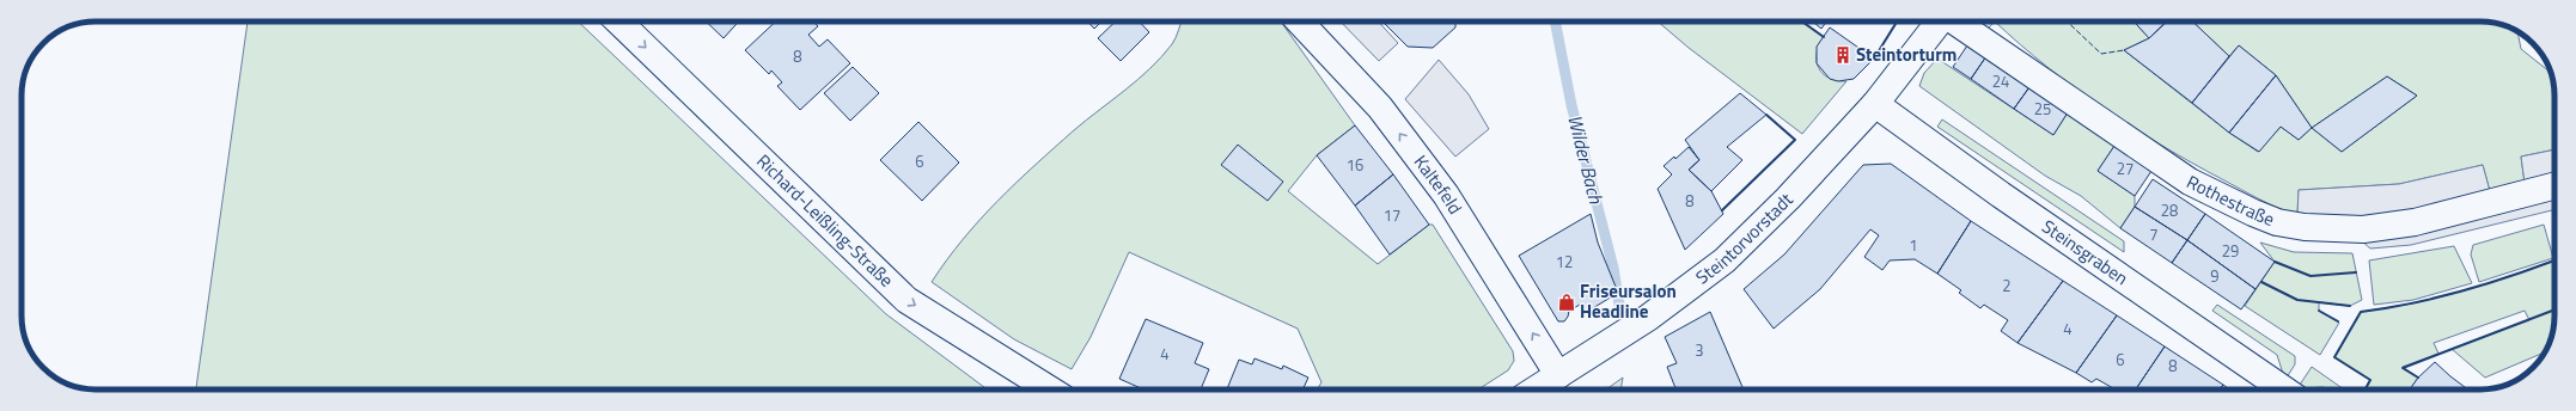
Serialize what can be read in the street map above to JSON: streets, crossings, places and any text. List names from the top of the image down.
{
  "streets": {
    "street": [
      "Kaltefeld",
      "Rothestraße",
      "Richard-Leißling-Straße",
      "Steintorvorstadt",
      "Steinsgraben"
    ]
  },
  "crossings": [
    ["Kaltefeld", "Steintorvorstadt"],
    ["Steintorvorstadt", "Steinsgraben"]
  ],
  "one_way": ["Kaltefeld", "Richard-Leißling-Straße"],
  "water": ["Wilder Bach"],
  "places": {
    "building": ["Steintorturm"],
    "shop": ["Friseursalon Headline"]
  },
  "house_numbers": [
    "8",
    "24",
    "25",
    "6",
    "16",
    "27",
    "8",
    "28",
    "17",
    "7",
    "1",
    "29",
    "12",
    "9",
    "2",
    "4",
    "3",
    "4",
    "6",
    "8"
  ]
}
